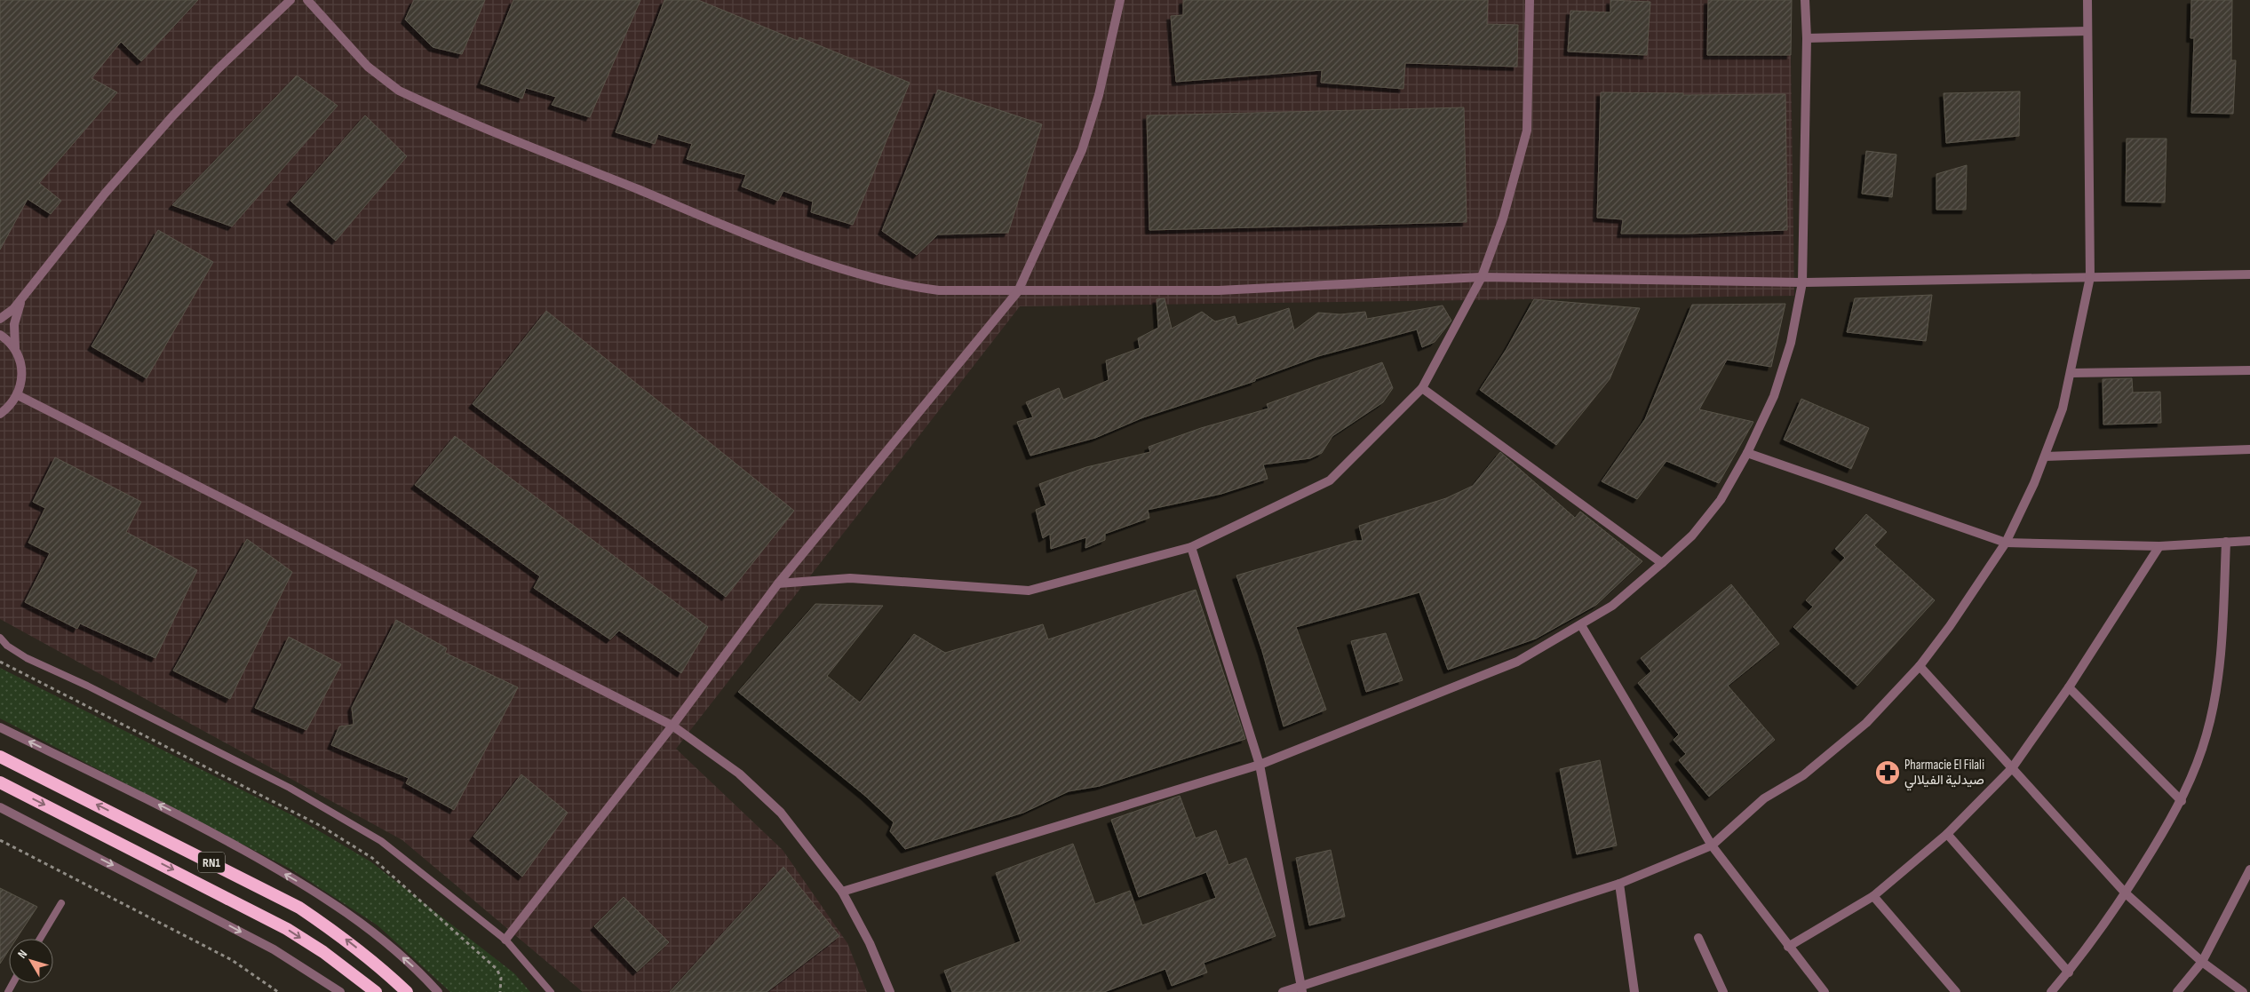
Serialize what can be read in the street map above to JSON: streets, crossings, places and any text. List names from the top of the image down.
{
  "streets": {
    "highway": ["RN1"]
  },
  "places": {
    "pharmacy": ["Pharmacie El Filali صيدلية الفيلالي"]
  },
  "north": "top left"
}
